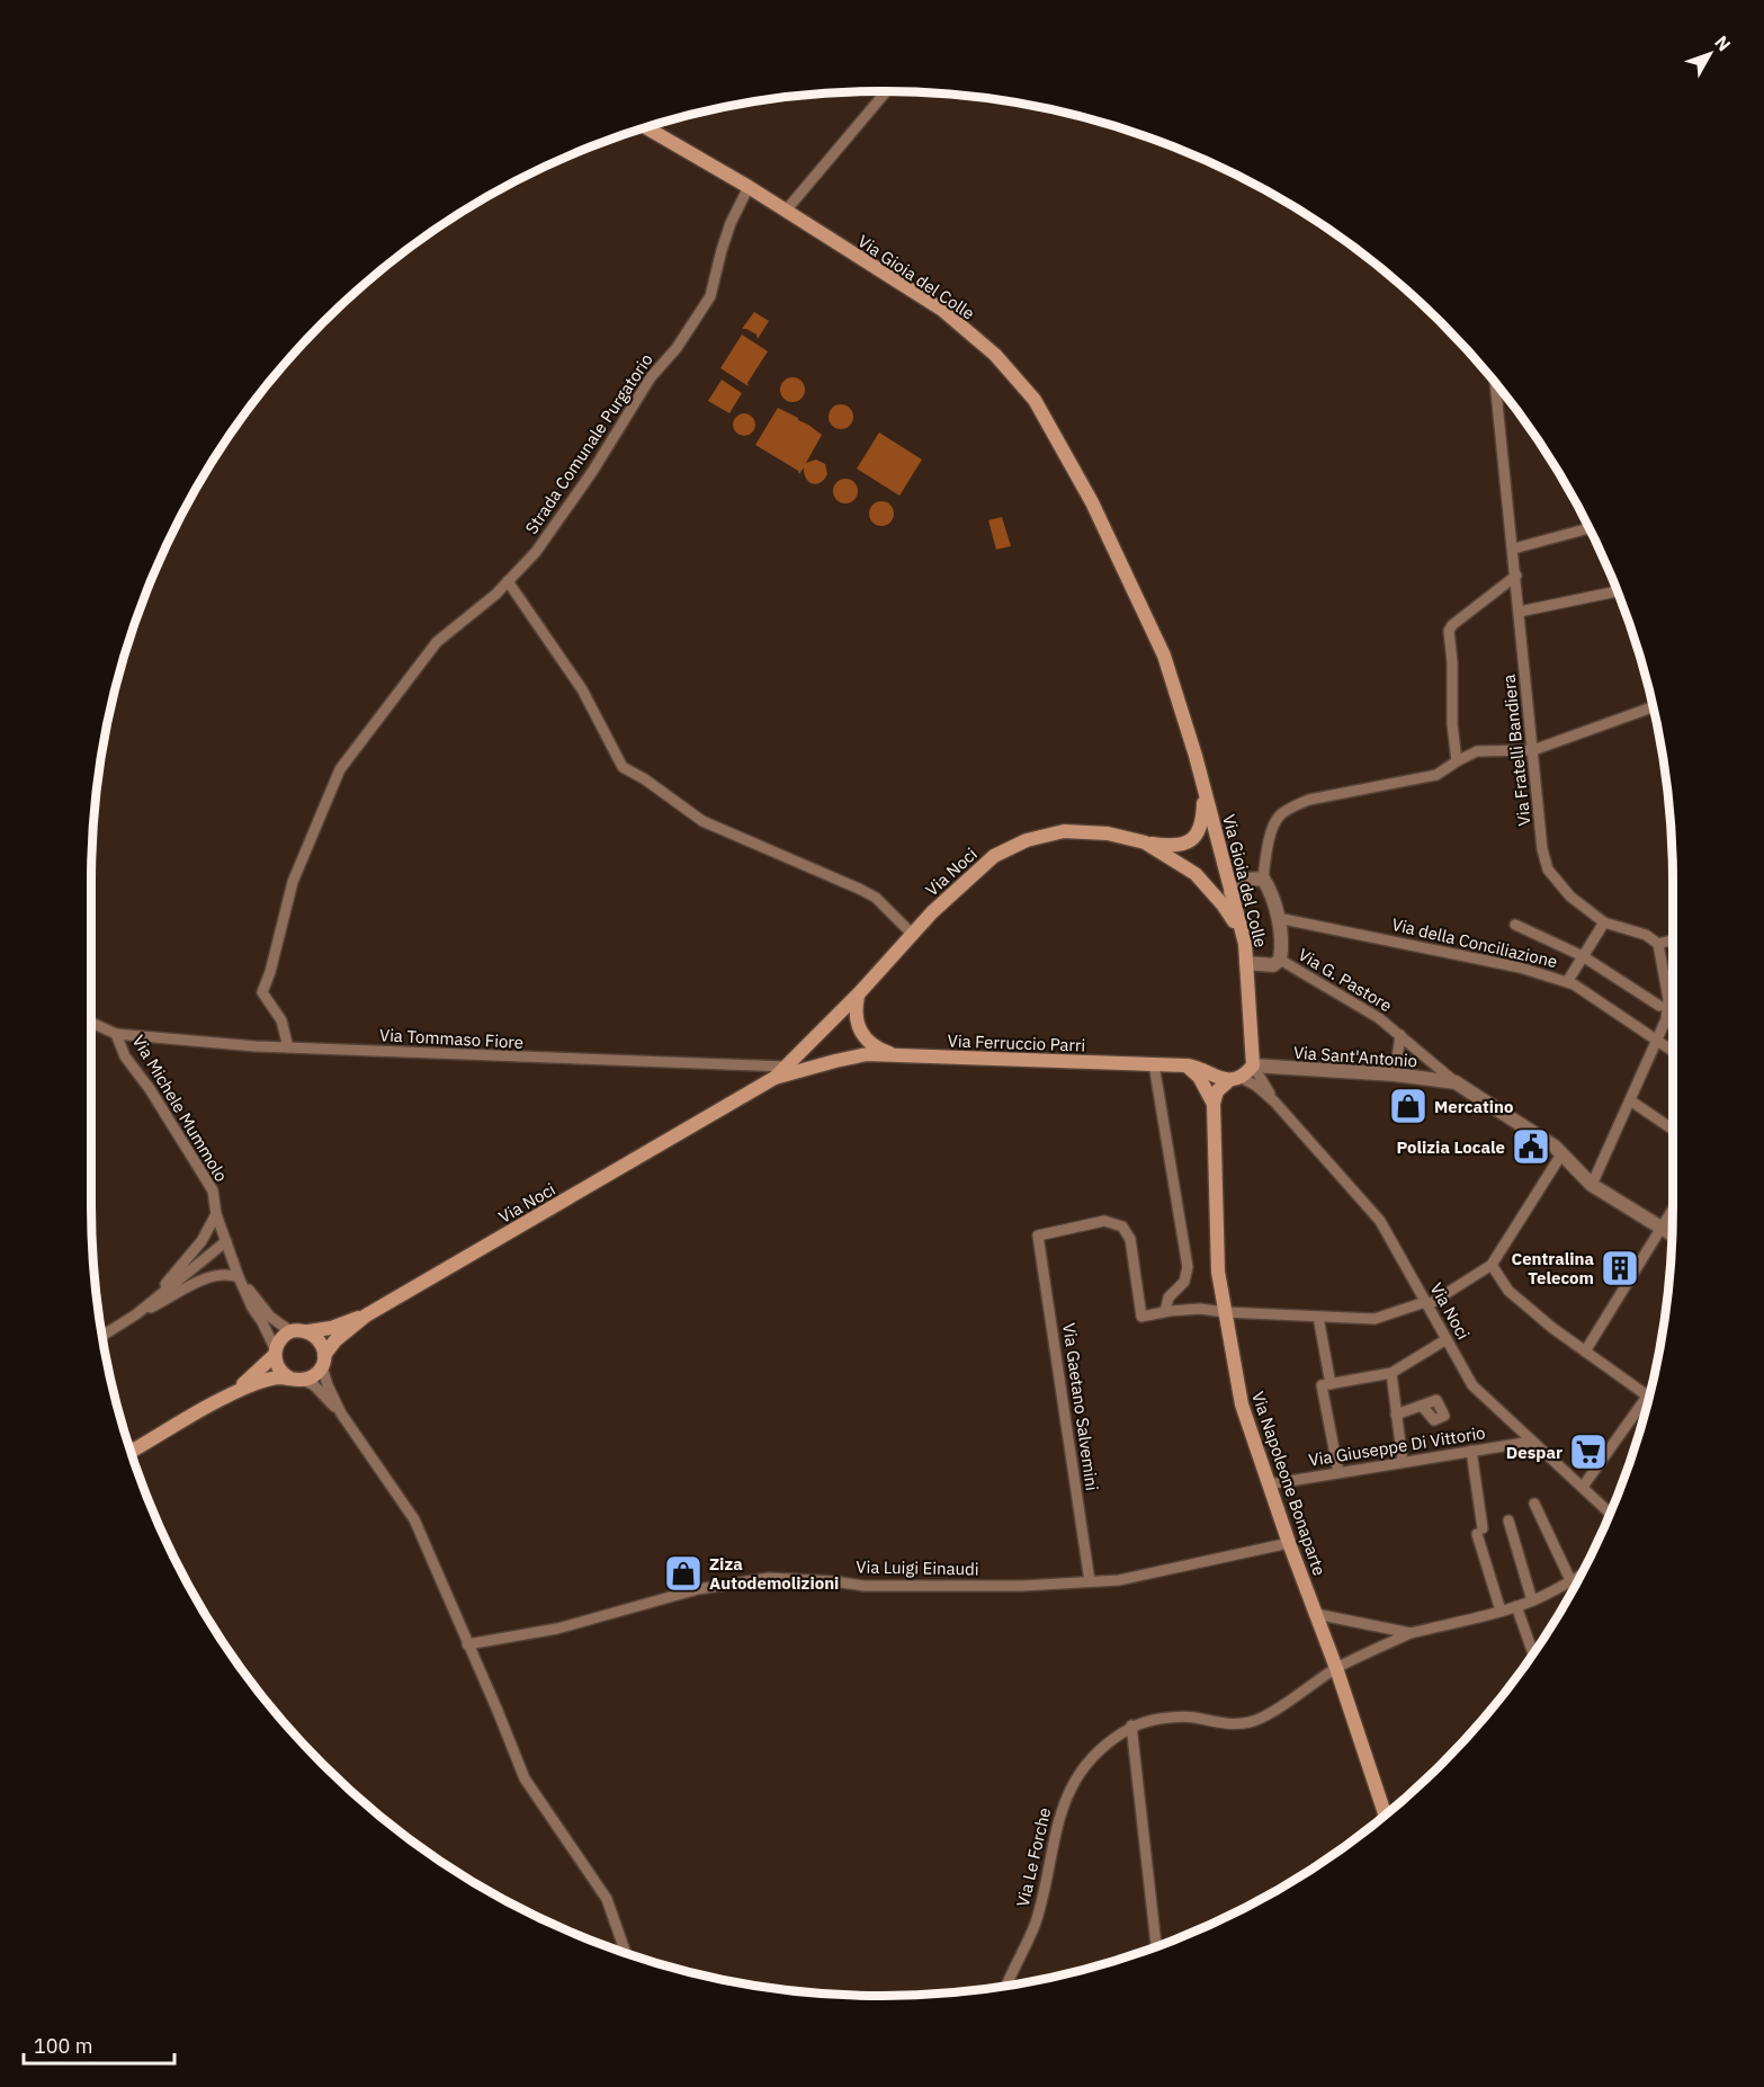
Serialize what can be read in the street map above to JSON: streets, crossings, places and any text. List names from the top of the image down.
{
  "streets": {
    "main road": [
      "Via Gioia del Colle",
      "Via Noci",
      "Via Ferruccio Parri",
      "Via Napoleone Bonaparte"
    ],
    "street": [
      "Strada Comunale Purgatorio",
      "Via Fratelli Bandiera",
      "Via della Conciliazione",
      "Via G. Pastore",
      "Via Tommaso Fiore",
      "Via Sant'Antonio",
      "Via Michele Mummolo",
      "Via Gaetano Salvemini",
      "Via Giuseppe Di Vittorio",
      "Via Luigi Einaudi",
      "Via Le Forche"
    ]
  },
  "crossings": [
    ["Via Gioia del Colle", "Strada Comunale Purgatorio"],
    ["Via Gioia del Colle", "Via Noci"],
    ["Via Gioia del Colle", "Via Sant'Antonio"],
    ["Strada Comunale Purgatorio", "Via Tommaso Fiore"],
    ["Via Noci", "Via Tommaso Fiore"],
    ["Via Noci", "Via Ferruccio Parri"],
    ["Via Noci", "Via Sant'Antonio"],
    ["Via Noci", "Via Michele Mummolo"],
    ["Via Noci", "Via Giuseppe Di Vittorio"],
    ["Via G. Pastore", "Via Sant'Antonio"],
    ["Via Tommaso Fiore", "Via Michele Mummolo"],
    ["Via Ferruccio Parri", "Via Napoleone Bonaparte"],
    ["Via Gaetano Salvemini", "Via Luigi Einaudi"],
    ["Via Giuseppe Di Vittorio", "Via Napoleone Bonaparte"],
    ["Via Napoleone Bonaparte", "Via Luigi Einaudi"],
    ["Via Napoleone Bonaparte", "Via Le Forche"]
  ],
  "places": {
    "shop": ["Mercatino", "Ziza Autodemolizioni"],
    "public building": ["Polizia Locale"],
    "building": ["Centralina Telecom"],
    "supermarket": ["Despar"]
  },
  "scale_bar": "100 m",
  "north": "top right"
}
